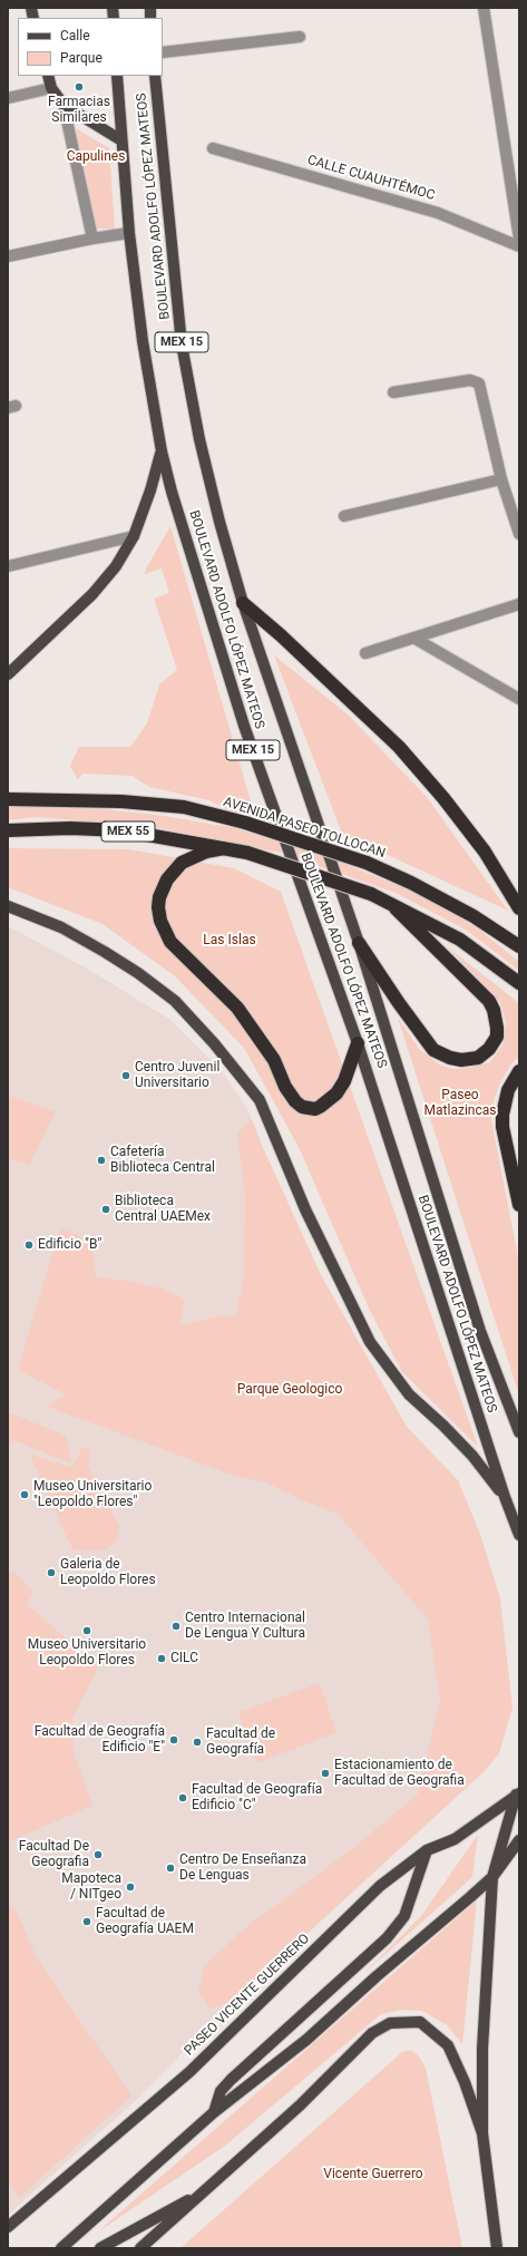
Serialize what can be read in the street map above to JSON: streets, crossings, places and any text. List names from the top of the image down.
{
  "streets": {
    "highway": ["AVENIDA PASEO TOLLOCAN", "MEX 55"],
    "main road": ["BOULEVARD ADOLFO LÓPEZ MATEOS", "MEX 15", "PASEO VICENTE GUERRERO"],
    "street": ["CALLE CUAUHTÉMOC"]
  },
  "parks": [
    "Capulines",
    "Las Islas",
    "Paseo Matlazincas",
    "Parque Geologico",
    "Vicente Guerrero"
  ],
  "places": [
    "Farmacias Similares",
    "Centro Juvenil Universitario",
    "Cafetería Biblioteca Central",
    "Biblioteca Central UAEMex",
    "Edificio \"B\"",
    "Museo Universitario \"Leopoldo Flores\"",
    "Galeria de Leopoldo Flores",
    "Centro Internacional De Lengua Y Cultura",
    "Museo Universitario Leopoldo Flores",
    "CILC",
    "Facultad de Geografía Edificio \"E\"",
    "Facultad de Geografía",
    "Estacionamiento de Facultad de Geografia",
    "Facultad de Geografía Edificio \"C\"",
    "Facultad De Geografia",
    "Centro De Enseñanza De Lenguas",
    "Mapoteca / NITgeo",
    "Facultad de Geografía UAEM"
  ],
  "legend": ["Calle", "Parque"]
}
